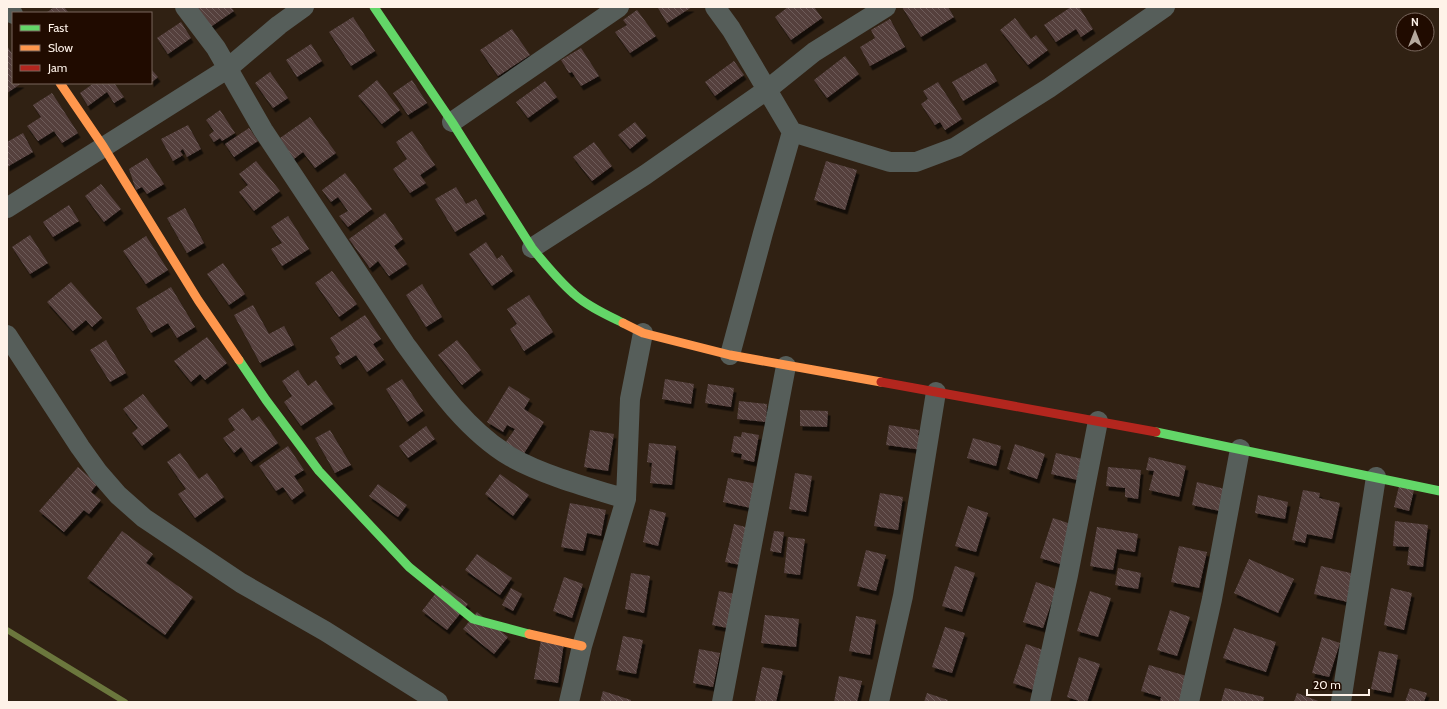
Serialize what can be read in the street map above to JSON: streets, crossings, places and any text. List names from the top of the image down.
{
  "legend": ["Fast", "Slow", "Jam"],
  "scale_bar": "20 m",
  "north": "top"
}
